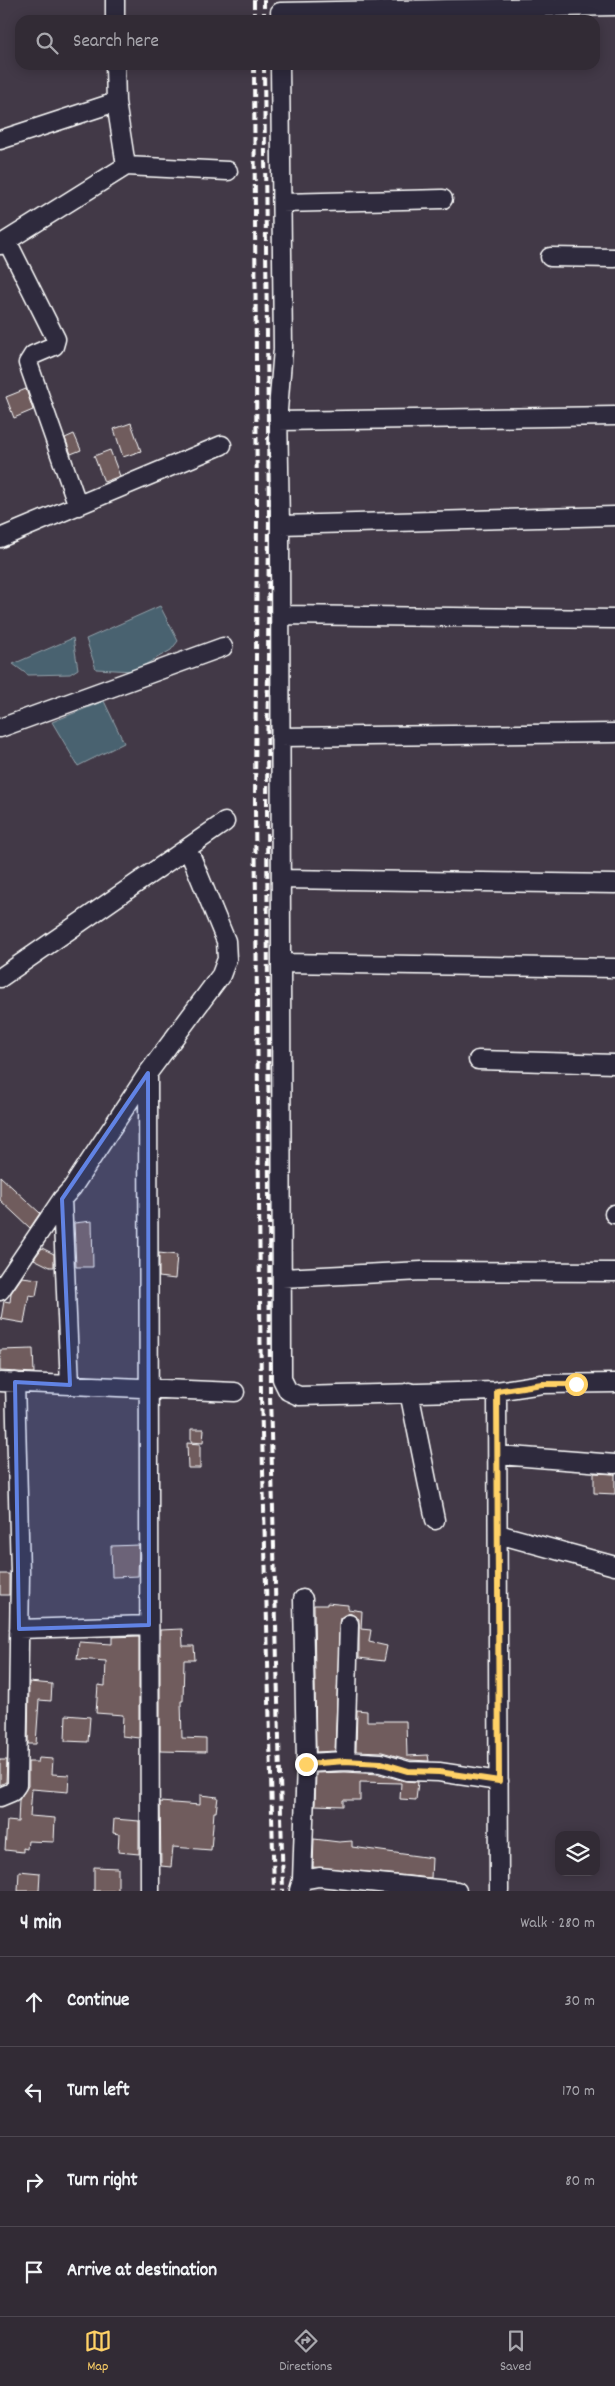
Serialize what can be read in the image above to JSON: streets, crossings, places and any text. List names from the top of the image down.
{
  "page": {
    "search": "Search here",
    "heading": ["4 min", "Walk · 280 m"],
    "list": [
      ["Continue", "30 m"],
      ["Turn left", "170 m"],
      ["Turn right", "80 m"],
      "Arrive at destination"
    ],
    "nav": ["Map", "Directions", "Saved"]
  }
}
